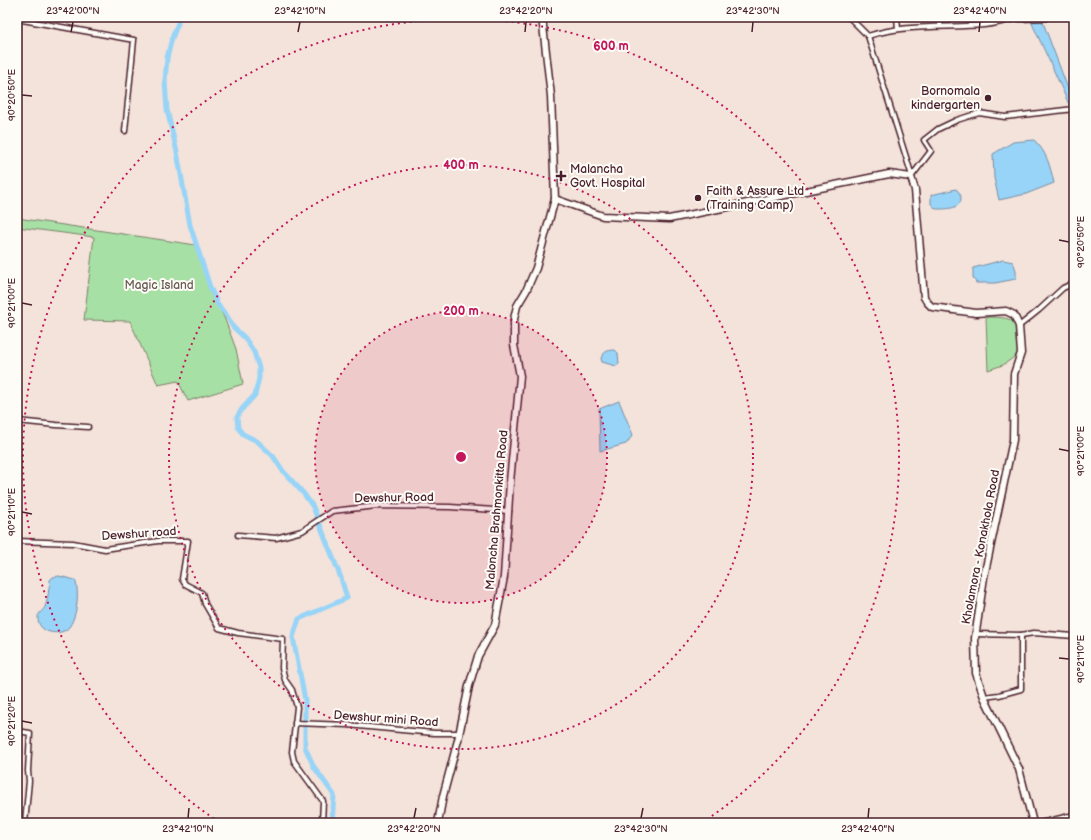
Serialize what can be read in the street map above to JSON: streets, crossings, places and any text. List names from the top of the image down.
{
  "streets": {
    "main road": ["Maloncha Brahmonkitta Road", "Kholamora - Konakhola Road"],
    "street": ["Dewshur Road", "Dewshur road", "Dewshur mini Road"]
  },
  "crossings": [
    ["Dewshur Road", "Maloncha Brahmonkitta Road"],
    ["Maloncha Brahmonkitta Road", "Dewshur mini Road"],
    ["Dewshur road", "Dewshur mini Road"]
  ],
  "parks": ["Magic Island"],
  "places": {
    "other": ["Bornomala kindergarten", "Faith & Assure Ltd (Training Camp)"],
    "health": ["Malancha Govt. Hospital"]
  },
  "coordinates": [
    "23°42'00\"N",
    "23°42'10\"N",
    "23°42'20\"N",
    "23°42'30\"N",
    "23°42'40\"N",
    "90°20'50\"E",
    "90°21'00\"E",
    "90°21'10\"E",
    "90°21'20\"E"
  ],
  "rings": ["600 m", "400 m", "200 m"]
}
